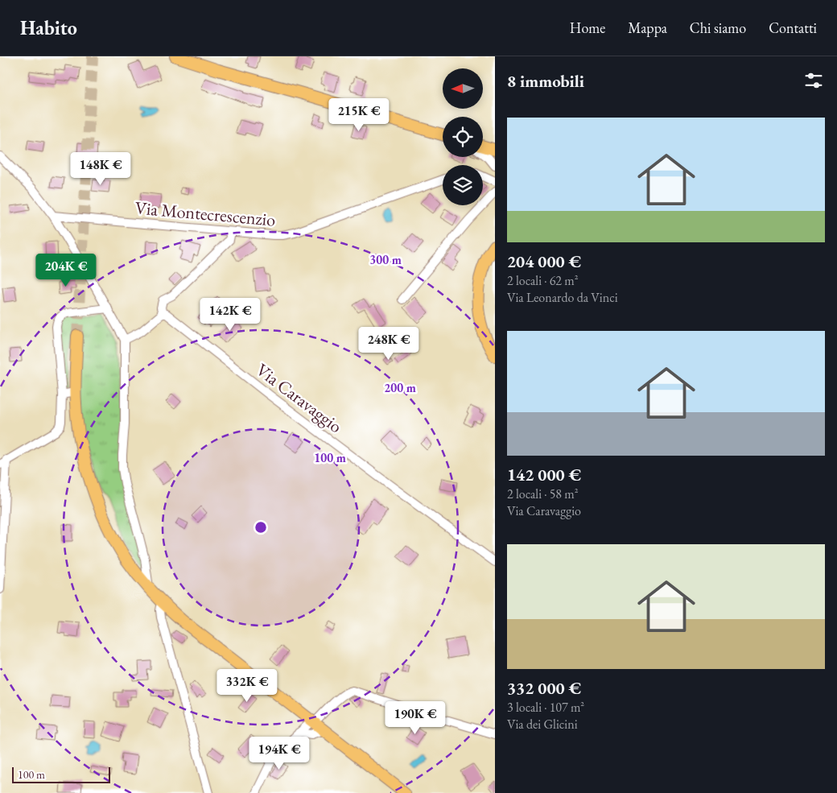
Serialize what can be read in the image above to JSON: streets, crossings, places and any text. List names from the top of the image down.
{
  "streets": {
    "street": ["Via Montecrescenzio", "Via Caravaggio"]
  },
  "scale_bar": "100 m",
  "north": "left",
  "page": {
    "header": "Habito",
    "nav": [
      "Home",
      "Mappa",
      "Chi siamo",
      "Contatti"
    ],
    "heading": "8 immobili",
    "price": [
      "215K €",
      "148K €",
      "204K €",
      "142K €",
      "248K €",
      "332K €",
      "190K €",
      "194K €"
    ],
    "list": [
      {
        "name": "204 000 €",
        "note": "2 locali · 62 m² · Via Leonardo da Vinci"
      },
      {
        "name": "142 000 €",
        "note": "2 locali · 58 m² · Via Caravaggio"
      },
      {
        "name": "332 000 €",
        "note": "3 locali · 107 m² · Via dei Glicini"
      }
    ],
    "scale": "100 m"
  },
  "rings": ["300 m", "200 m", "100 m"]
}
